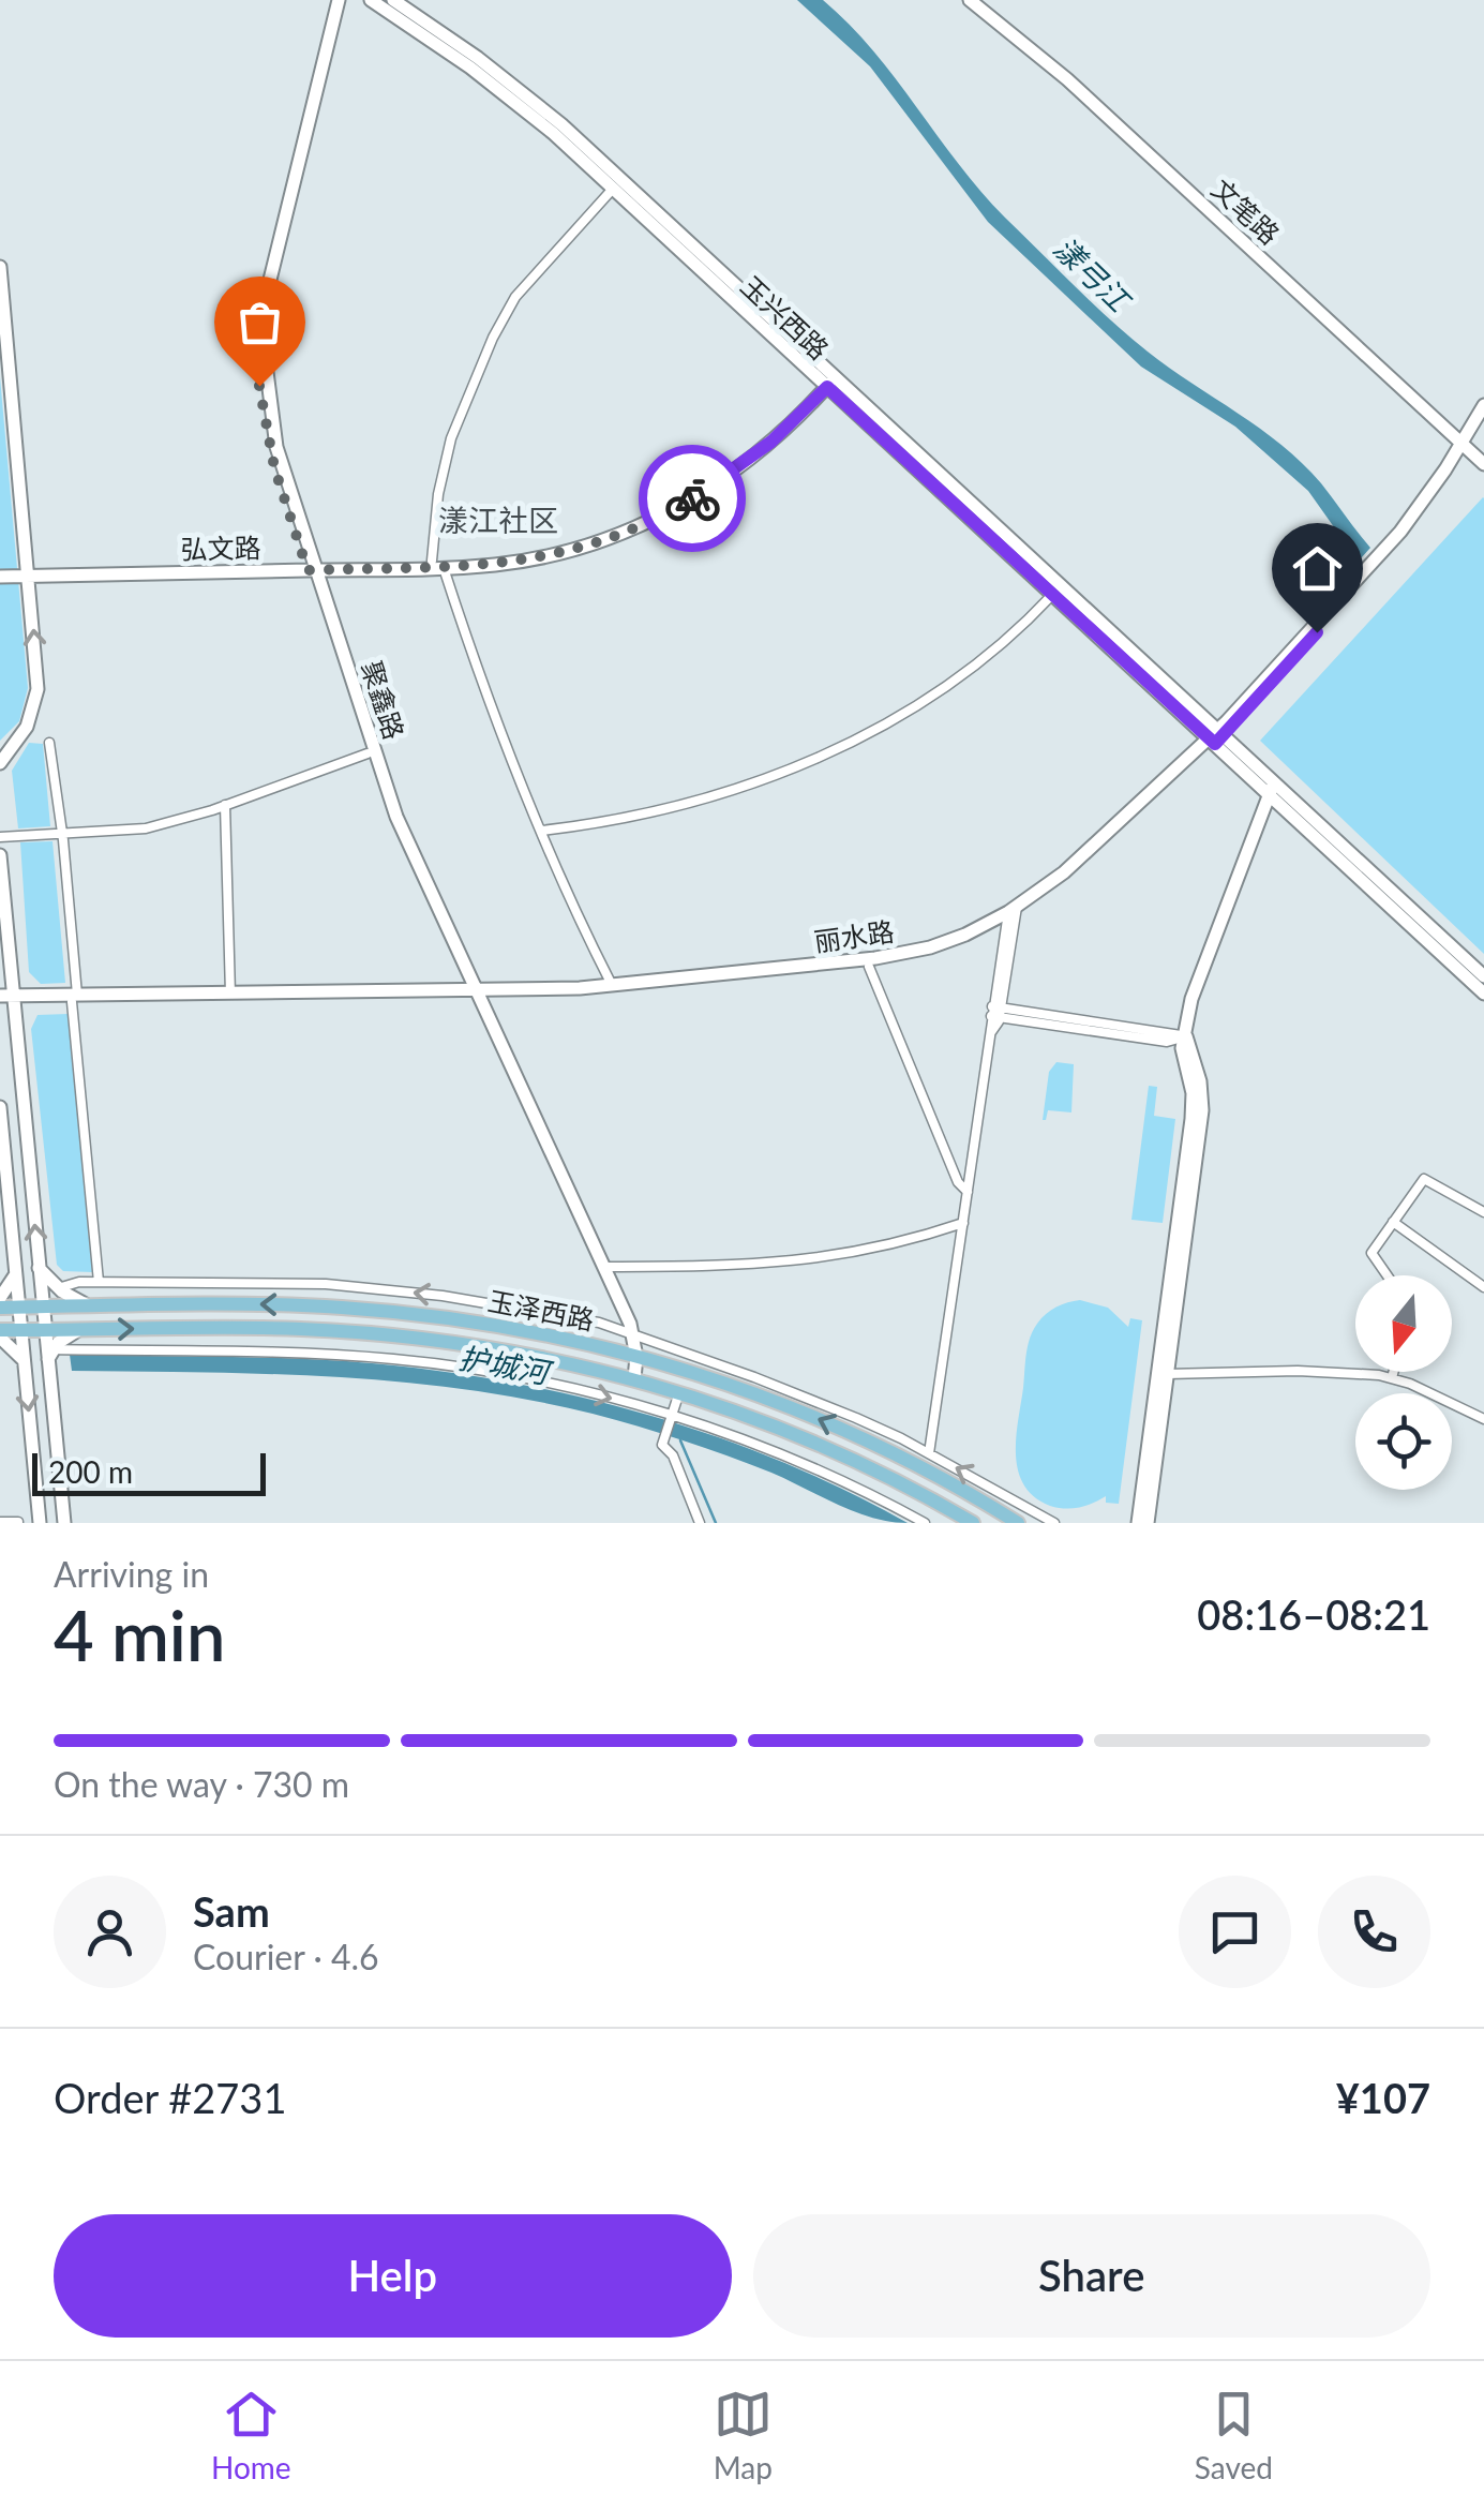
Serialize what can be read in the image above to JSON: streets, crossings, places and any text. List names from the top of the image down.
{
  "streets": {
    "main road": [
      "文笔路",
      "玉兴西路",
      "弘文路",
      "聚鑫路",
      "丽水路",
      "玉泽西路"
    ]
  },
  "crossings": [
    ["文笔路", "丽水路"],
    ["玉兴西路", "弘文路"],
    ["玉兴西路", "丽水路"],
    ["弘文路", "聚鑫路"],
    ["聚鑫路", "丽水路"],
    ["聚鑫路", "玉泽西路"]
  ],
  "districts": ["漾江社区"],
  "water": ["漾弓江", "护城河"],
  "scale_bar": "200 m",
  "north": "bottom",
  "page": {
    "scale": "200 m",
    "heading": ["4 min", "Arriving in", "08:16–08:21"],
    "panel": [
      "Sam",
      "Courier · 4.6",
      "Order #2731",
      "¥107"
    ],
    "bar": "On the way · 730 m",
    "buttons": ["Help", "Share"],
    "tabs": ["Home", "Map", "Saved"]
  }
}
